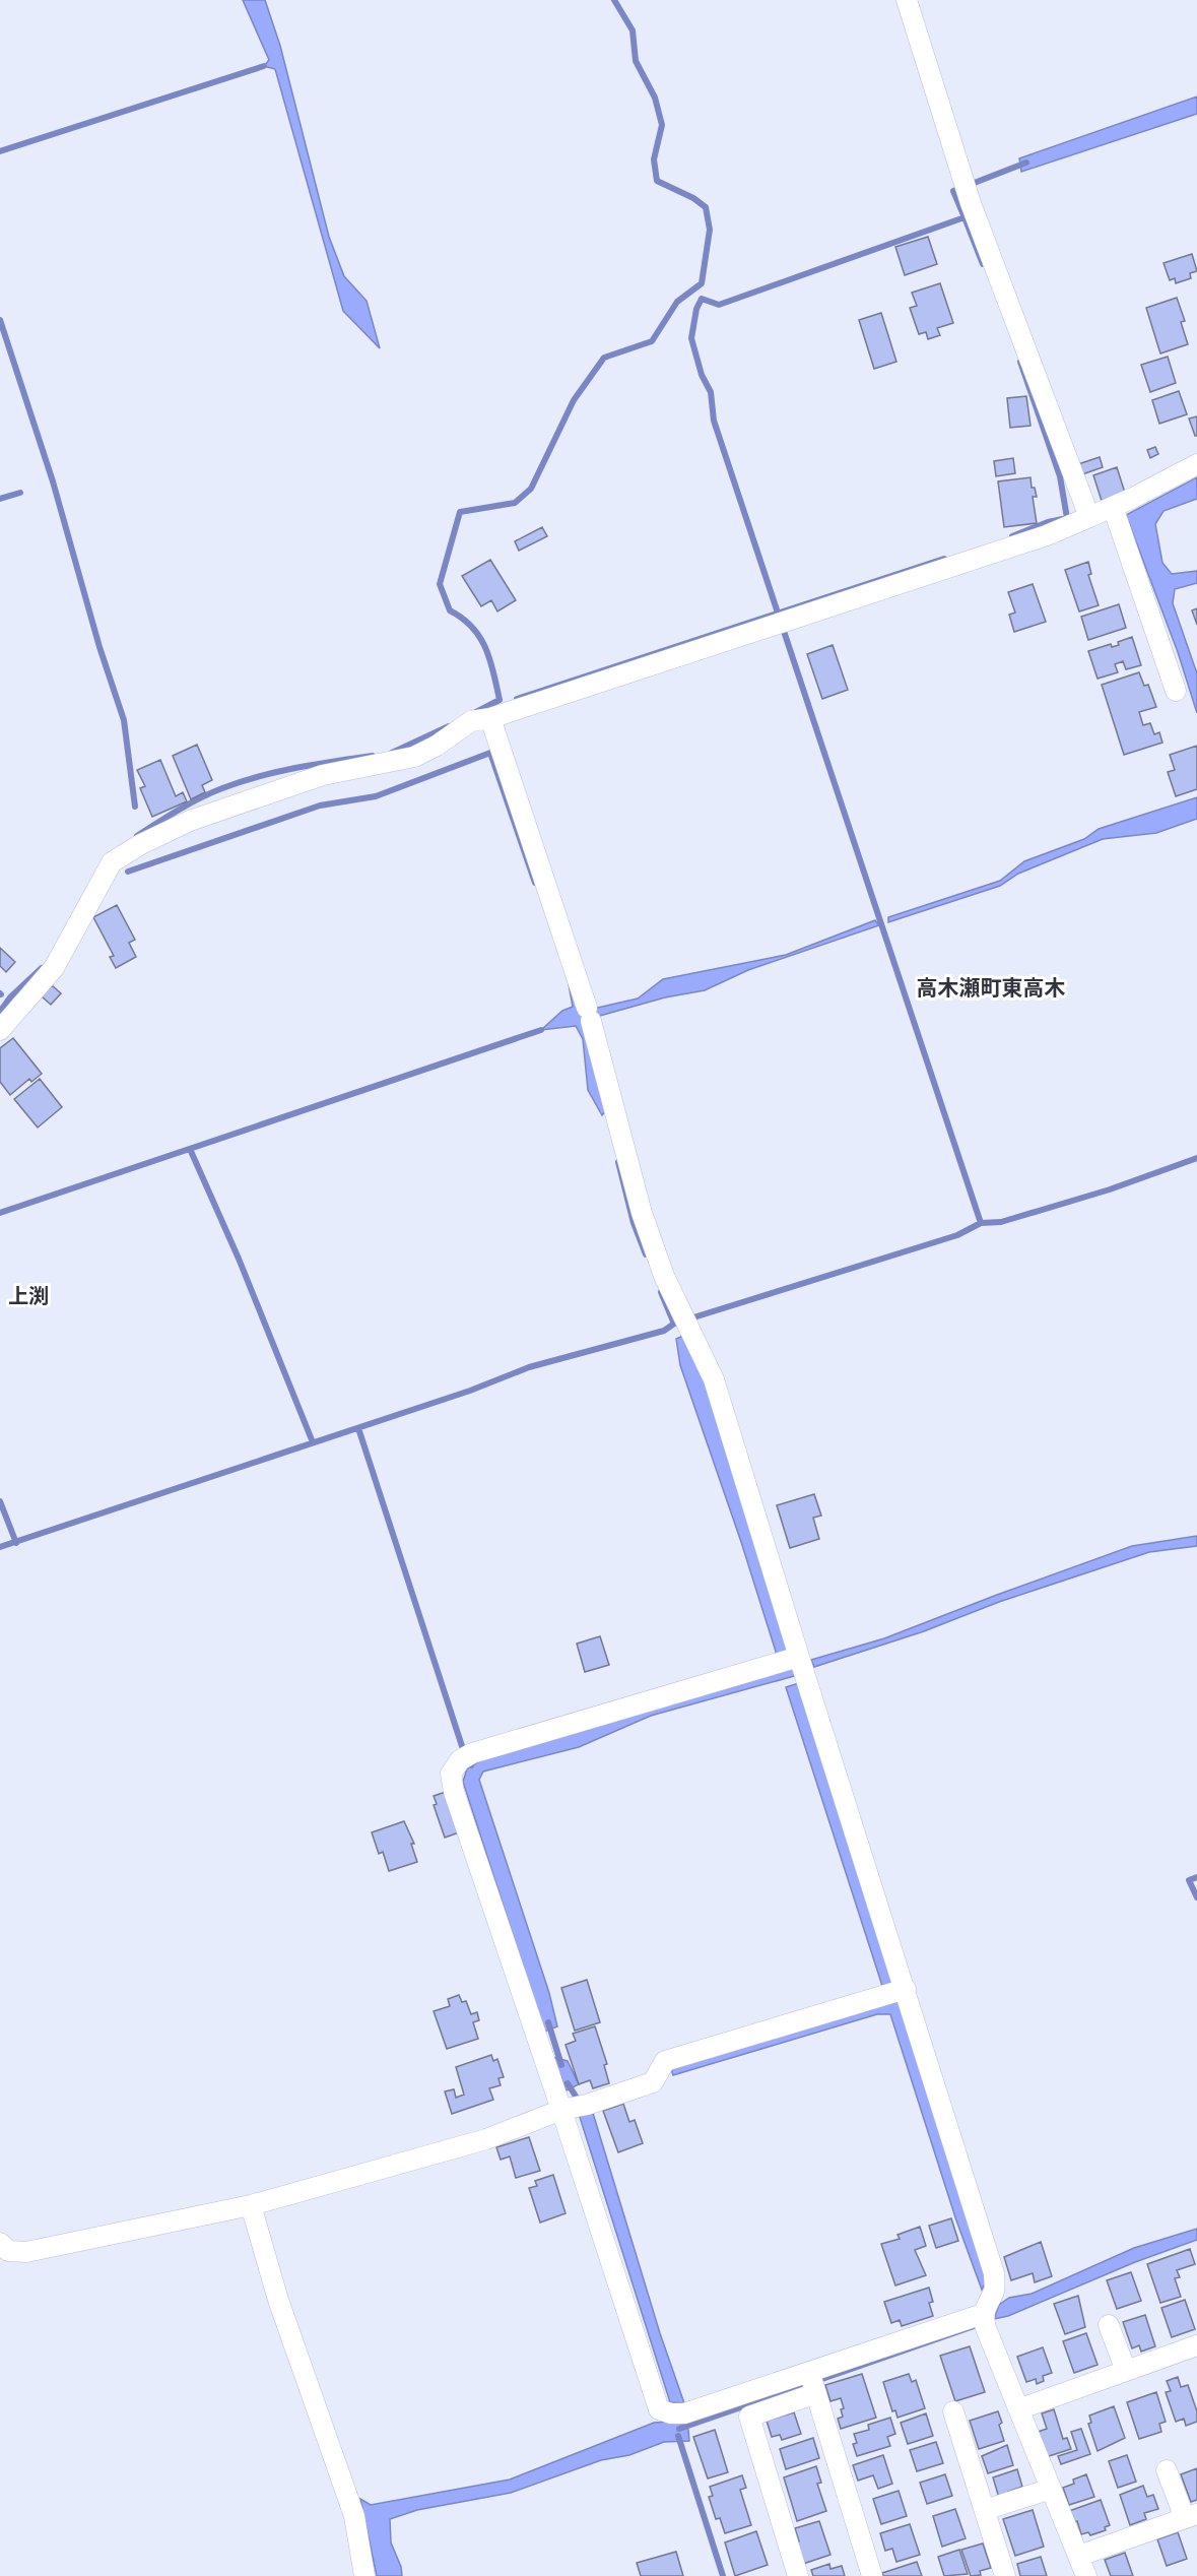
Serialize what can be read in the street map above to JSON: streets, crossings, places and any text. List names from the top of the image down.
{
  "districts": ["高木瀬町東高木", "上渕"]
}
